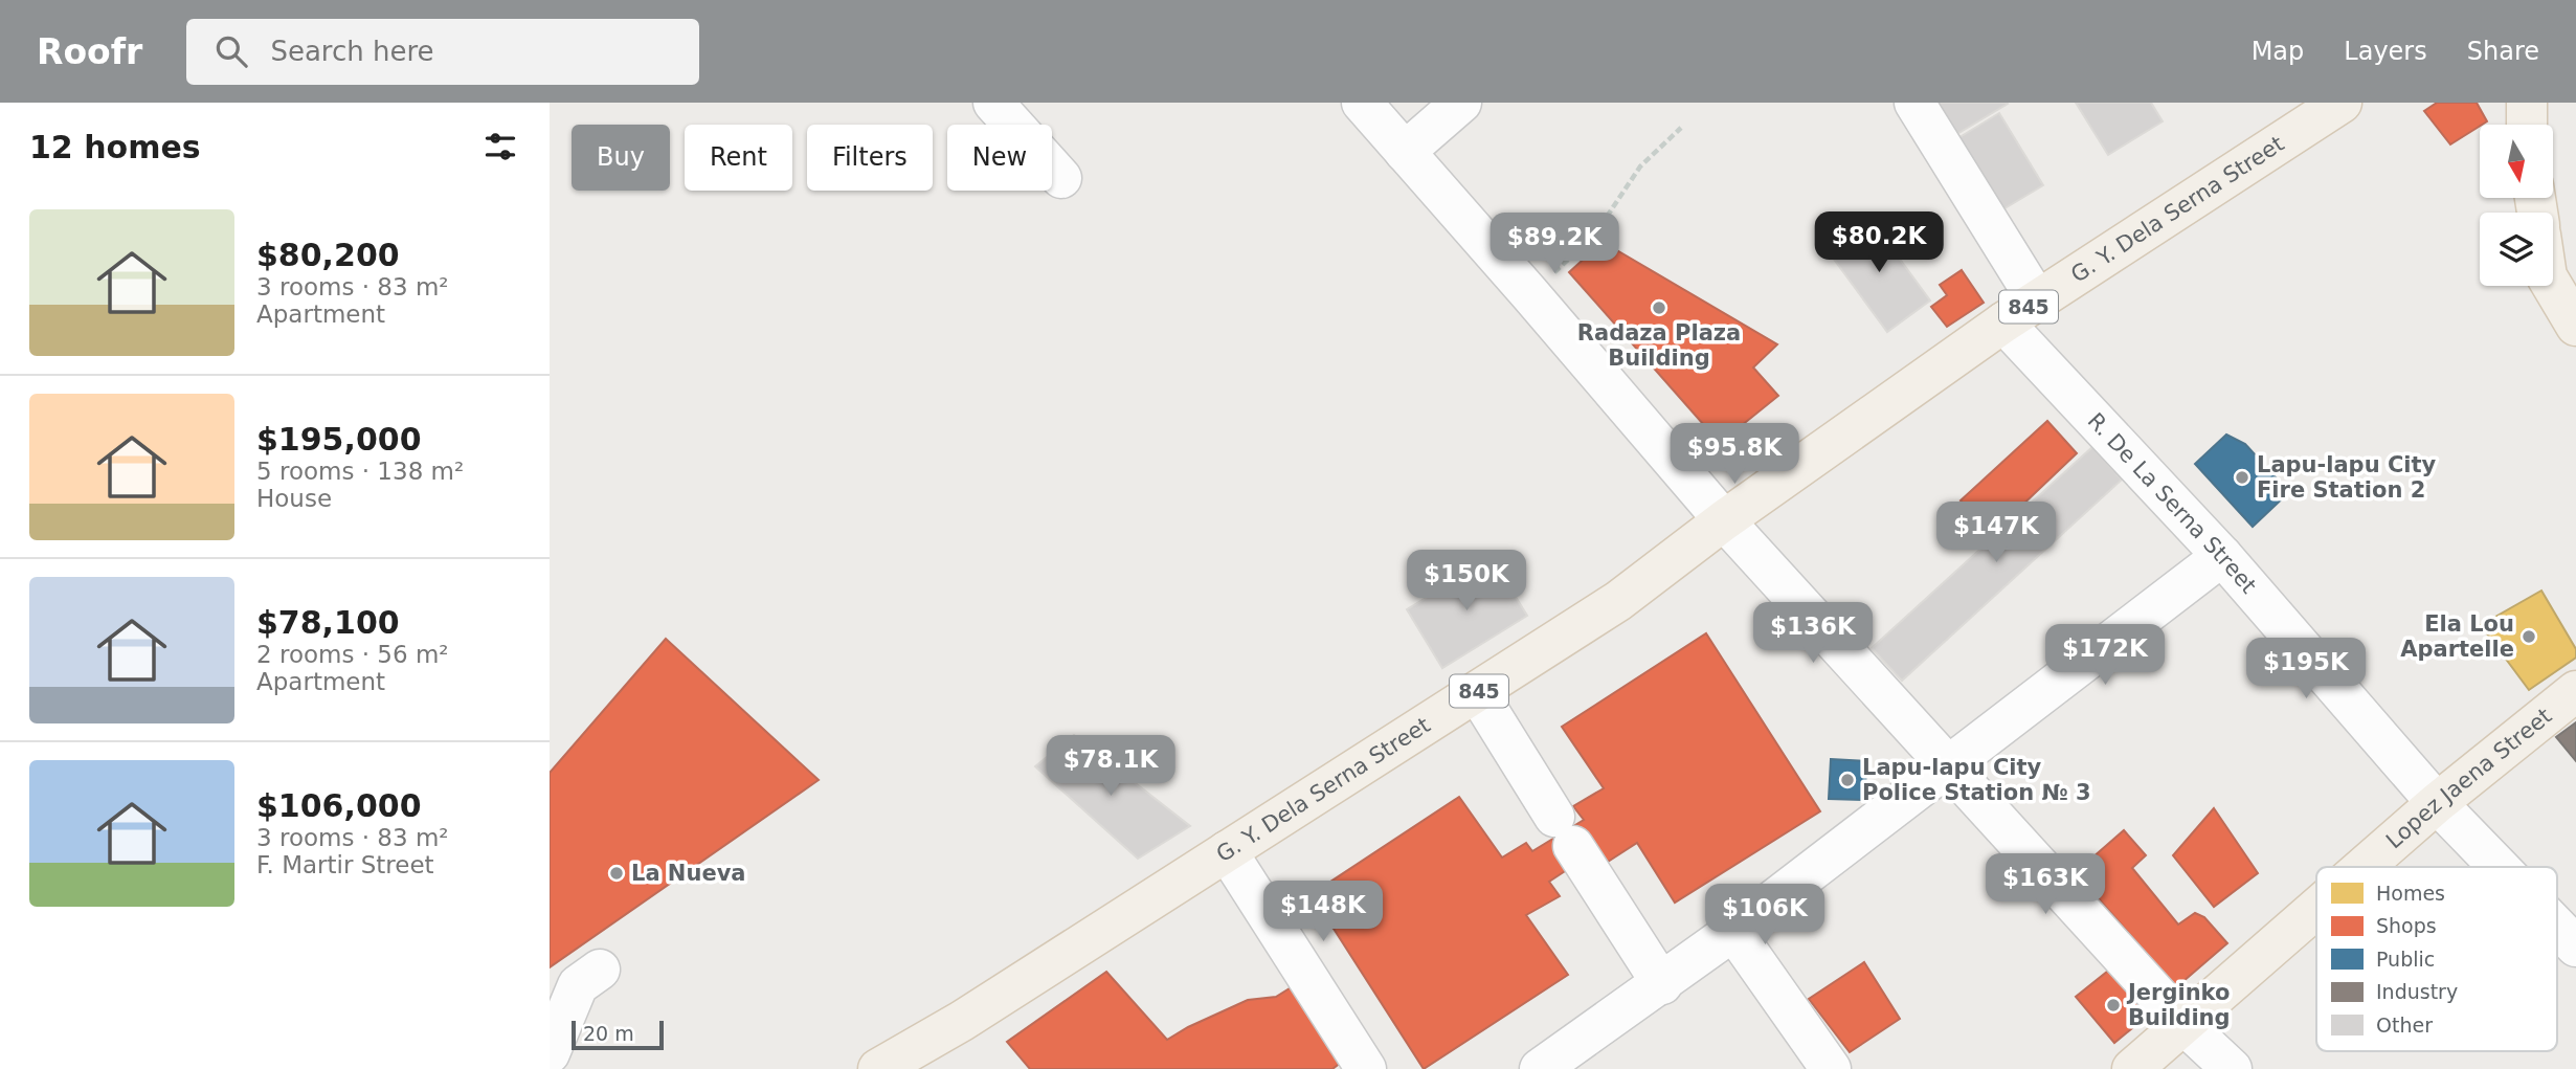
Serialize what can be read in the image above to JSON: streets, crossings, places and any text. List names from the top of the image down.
{
  "streets": {
    "main road": ["G. Y. Dela Serna Street", "845", "Lopez Jaena Street"],
    "street": ["R. De La Serna Street"]
  },
  "crossings": [
    ["G. Y. Dela Serna Street", "R. De La Serna Street"],
    ["R. De La Serna Street", "Lopez Jaena Street"]
  ],
  "places": [
    "Radaza Plaza Building",
    "Lapu-lapu City Fire Station 2",
    "Ela Lou Apartelle",
    "Lapu-lapu City Police Station № 3",
    "La Nueva",
    "Jerginko Building"
  ],
  "legend": [
    "Homes",
    "Shops",
    "Public",
    "Industry",
    "Other"
  ],
  "scale_bar": "20 m",
  "north": "bottom",
  "page": {
    "header": "Roofr",
    "search": "Search here",
    "nav": ["Map", "Layers", "Share"],
    "heading": "12 homes",
    "chip": [
      "Buy",
      "Rent",
      "Filters",
      "New"
    ],
    "list": [
      {
        "name": "$80,200",
        "note": "3 rooms · 83 m² · Apartment"
      },
      {
        "name": "$195,000",
        "note": "5 rooms · 138 m² · House"
      },
      {
        "name": "$78,100",
        "note": "2 rooms · 56 m² · Apartment"
      },
      {
        "name": "$106,000",
        "note": "3 rooms · 83 m² · F. Martir Street"
      }
    ],
    "price": [
      "$80.2K",
      "$89.2K",
      "$95.8K",
      "$147K",
      "$150K",
      "$136K",
      "$172K",
      "$195K",
      "$78.1K",
      "$163K",
      "$148K",
      "$106K"
    ],
    "scale": "20 m"
  }
}
